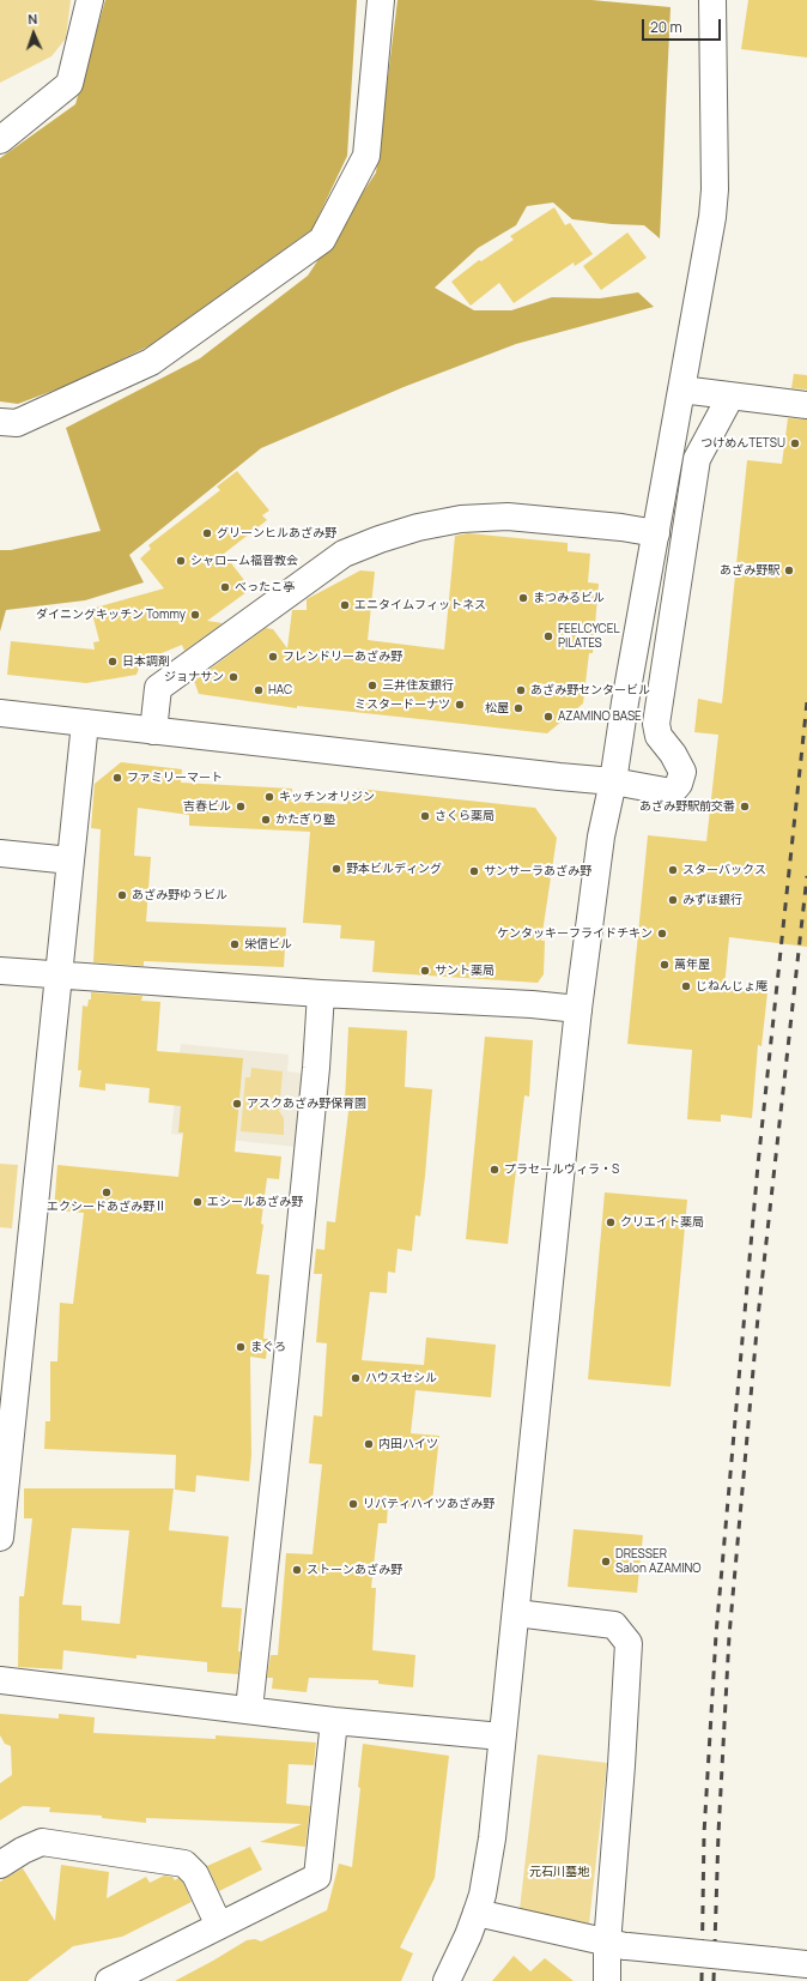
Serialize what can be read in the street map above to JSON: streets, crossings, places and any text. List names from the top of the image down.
{
  "parks": ["元石川墓地"],
  "places": [
    "つけめんTETSU",
    "グリーンヒルあざみ野",
    "シャローム福音教会",
    "あざみ野駅",
    "べったこ亭",
    "まつみるビル",
    "エニタイムフィットネス",
    "ダイニングキッチン Tommy",
    "FEELCYCEL PILATES",
    "フレンドリーあざみ野",
    "日本調剤",
    "ジョナサン",
    "三井住友銀行",
    "HAC",
    "あざみ野センタービル",
    "ミスタードーナツ",
    "松屋",
    "AZAMINO BASE",
    "ファミリーマート",
    "キッチンオリジン",
    "吉春ビル",
    "あざみ野駅前交番",
    "さくら薬局",
    "かたぎり塾",
    "野本ビルディング",
    "スターバックス",
    "サンサーラあざみ野",
    "あざみ野ゆうビル",
    "みずほ銀行",
    "ケンタッキーフライドチキン",
    "栄信ビル",
    "萬年屋",
    "サント薬局",
    "じねんじょ庵",
    "アスクあざみ野保育園",
    "プラセールヴィラ・S",
    "エクシードあざみ野Ⅱ",
    "エシールあざみ野",
    "クリエイト薬局",
    "まぐろ",
    "ハウスセシル",
    "内田ハイツ",
    "リバティハイツあざみ野",
    "DRESSER Salon AZAMINO",
    "ストーンあざみ野"
  ],
  "scale_bar": "20 m",
  "north": "top"
}
